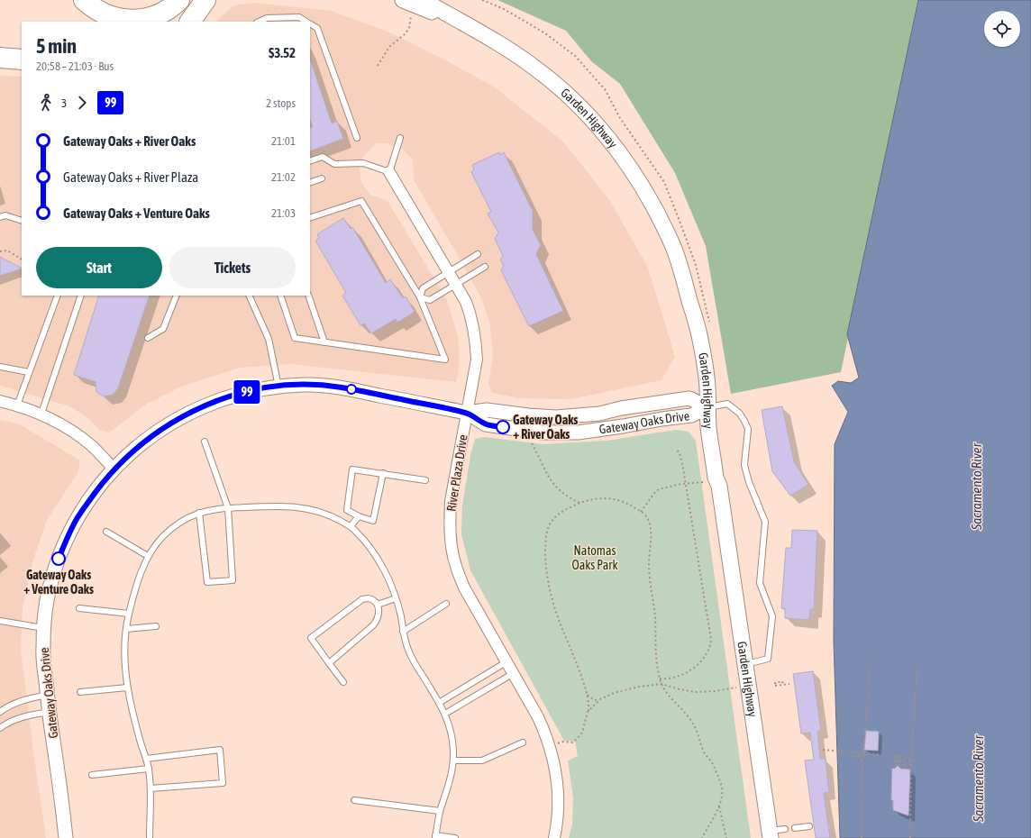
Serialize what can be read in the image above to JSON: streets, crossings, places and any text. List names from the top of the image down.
{
  "streets": {
    "main road": ["Garden Highway"],
    "street": ["Gateway Oaks Drive", "River Plaza Drive"]
  },
  "crossings": [
    ["Garden Highway", "Gateway Oaks Drive"],
    ["Gateway Oaks Drive", "River Plaza Drive"]
  ],
  "water": ["Sacramento River"],
  "parks": ["Natomas Oaks Park"],
  "places": ["Gateway Oaks + River Oaks", "Gateway Oaks + Venture Oaks"],
  "lines": ["bus line 99"],
  "page": {
    "on_map": "99",
    "heading": ["5 min", "20:58 – 21:03 · Bus", "$3.52"],
    "legs": ["3", "99", "2 stops"],
    "list": [
      {
        "name": "Gateway Oaks + River Oaks",
        "value": "21:01"
      },
      {
        "name": "Gateway Oaks + River Plaza",
        "value": "21:02"
      },
      {
        "name": "Gateway Oaks + Venture Oaks",
        "value": "21:03"
      }
    ],
    "buttons": ["Start", "Tickets"]
  }
}
